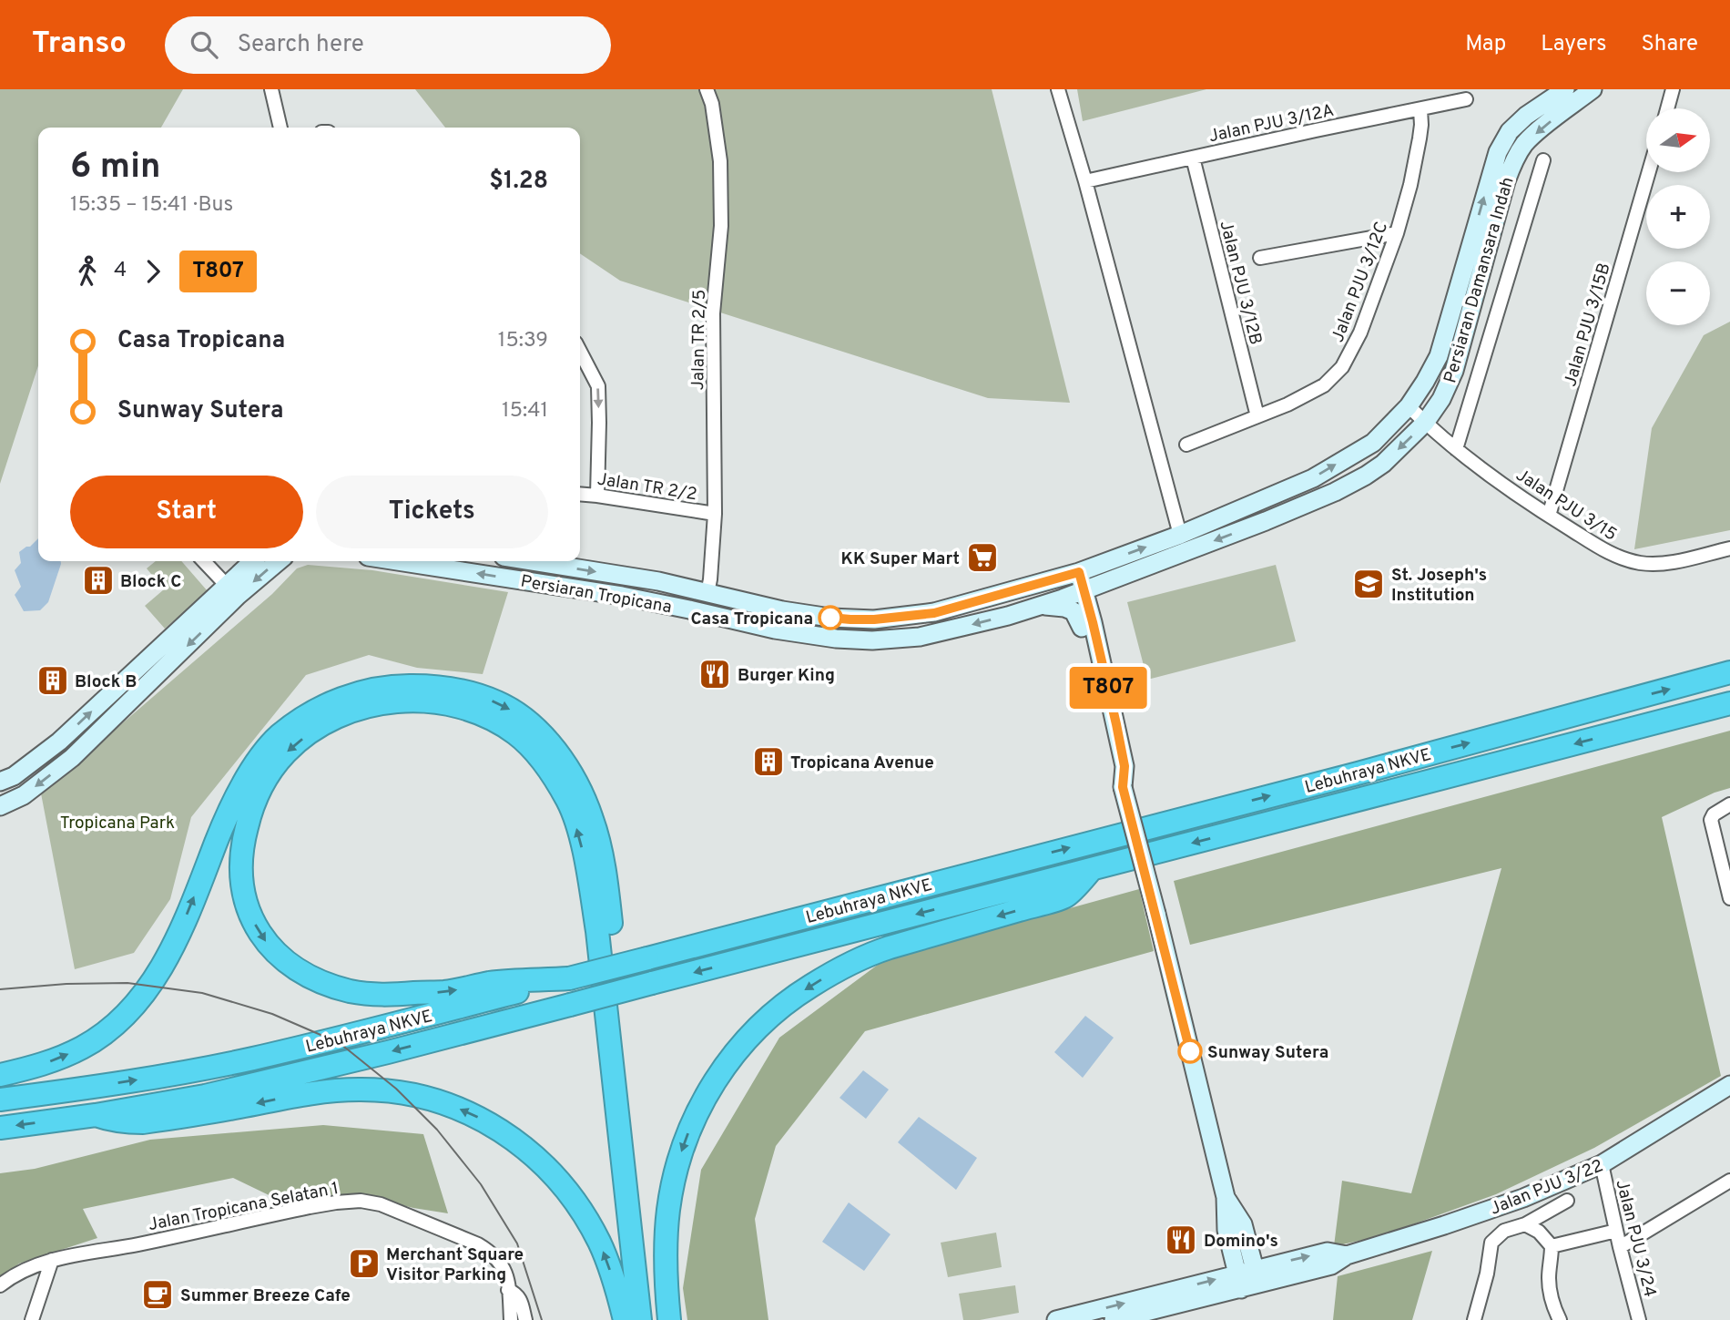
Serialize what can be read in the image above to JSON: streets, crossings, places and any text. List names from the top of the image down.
{
  "streets": {
    "highway": ["Lebuhraya NKVE"],
    "main road": ["Persiaran Damansara Indah", "Persiaran Tropicana", "Jalan PJU 3/22"],
    "street": [
      "Jalan PJU 3/12A",
      "Jalan PJU 3/12C",
      "Jalan PJU 3/12B",
      "Jalan PJU 3/15B",
      "Jalan TR 2/5",
      "Jalan TR 2/2",
      "Jalan PJU 3/15",
      "Jalan Tropicana Selatan 1",
      "Jalan PJU 3/24"
    ]
  },
  "crossings": [
    ["Jalan PJU 3/12A", "Jalan PJU 3/12C"],
    ["Jalan PJU 3/12A", "Jalan PJU 3/12B"],
    ["Persiaran Damansara Indah", "Jalan PJU 3/15"],
    ["Persiaran Damansara Indah", "Persiaran Tropicana"],
    ["Jalan PJU 3/12C", "Jalan PJU 3/12B"],
    ["Jalan PJU 3/15B", "Jalan PJU 3/15"],
    ["Jalan TR 2/5", "Jalan TR 2/2"],
    ["Jalan TR 2/5", "Persiaran Tropicana"],
    ["Jalan PJU 3/22", "Jalan PJU 3/24"]
  ],
  "parks": ["Tropicana Park"],
  "places": {
    "supermarket": ["KK Super Mart"],
    "building": ["Block C", "Block B", "Tropicana Avenue"],
    "school or university": ["St. Joseph's Institution"],
    "other": ["Casa Tropicana", "Sunway Sutera"],
    "restaurant": ["Burger King", "Domino's"],
    "parking": ["Merchant Square Visitor Parking"],
    "cafe": ["Summer Breeze Cafe"]
  },
  "lines": ["bus line T807"],
  "north": "right",
  "page": {
    "header": "Transo",
    "search": "Search here",
    "nav": ["Map", "Layers", "Share"],
    "on_map": "T807",
    "map_buttons": ["+", "−"],
    "heading": ["6 min", "15:35 – 15:41 · Bus", "$1.28"],
    "legs": ["4", "T807"],
    "list": [
      {
        "name": "Casa Tropicana",
        "value": "15:39"
      },
      {
        "name": "Sunway Sutera",
        "value": "15:41"
      }
    ],
    "buttons": ["Start", "Tickets"]
  }
}
